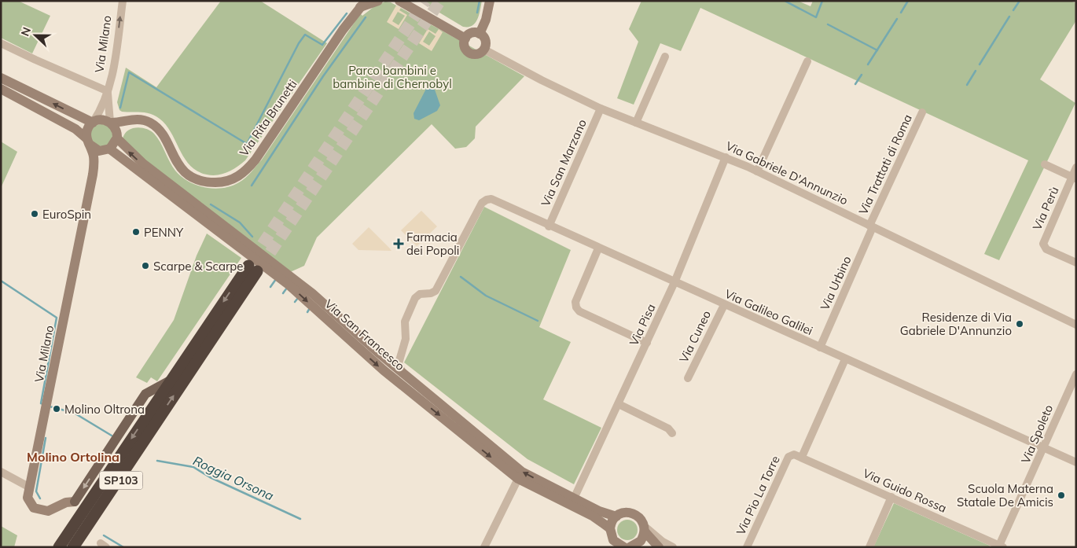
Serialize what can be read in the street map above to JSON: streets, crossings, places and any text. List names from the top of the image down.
{
  "streets": {
    "highway": ["SP103"],
    "street": [
      "Via Milano",
      "Via Rita Brunetti",
      "Via San Marzano",
      "Via Trattati di Roma",
      "Via Gabriele D'Annunzio",
      "Via Perù",
      "Via Urbino",
      "Via Galileo Galilei",
      "Via Pisa",
      "Via San Francesco",
      "Via Cuneo",
      "Via Spoleto",
      "Via Guido Rossa",
      "Via Pio La Torre"
    ]
  },
  "crossings": [
    ["Via Milano", "Via San Francesco"],
    ["Via San Marzano", "Via Gabriele D'Annunzio"],
    ["Via San Marzano", "Via Galileo Galilei"],
    ["Via Trattati di Roma", "Via Gabriele D'Annunzio"],
    ["Via Trattati di Roma", "Via Urbino"],
    ["Via Gabriele D'Annunzio", "Via Urbino"],
    ["Via Gabriele D'Annunzio", "Via Pisa"],
    ["Via Urbino", "Via Galileo Galilei"],
    ["Via Galileo Galilei", "Via Pisa"],
    ["Via Galileo Galilei", "Via Cuneo"],
    ["Via Galileo Galilei", "Via Spoleto"],
    ["Via Pisa", "Via San Francesco"],
    ["Via Spoleto", "Via Guido Rossa"],
    ["Via Guido Rossa", "Via Pio La Torre"]
  ],
  "districts": ["Molino Ortolina"],
  "water": ["Roggia Orsona"],
  "parks": ["Parco bambini e bambine di Chernobyl"],
  "places": {
    "other": [
      "EuroSpin",
      "PENNY",
      "Scarpe & Scarpe",
      "Residenze di Via Gabriele D'Annunzio",
      "Molino Oltrona",
      "Scuola Materna Statale De Amicis"
    ],
    "health": ["Farmacia dei Popoli"]
  },
  "north": "left"
}
